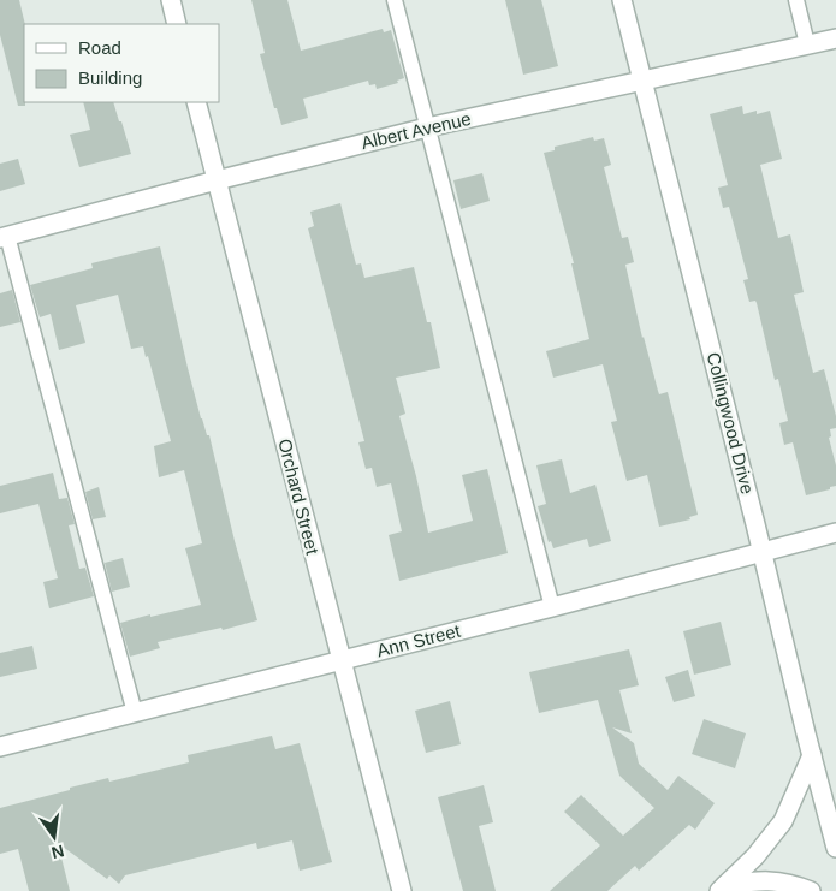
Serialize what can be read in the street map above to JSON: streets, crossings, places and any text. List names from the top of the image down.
{
  "streets": {
    "street": [
      "Albert Avenue",
      "Collingwood Drive",
      "Orchard Street",
      "Ann Street"
    ]
  },
  "crossings": [
    ["Albert Avenue", "Collingwood Drive"],
    ["Albert Avenue", "Orchard Street"],
    ["Collingwood Drive", "Ann Street"],
    ["Orchard Street", "Ann Street"]
  ],
  "legend": ["Road", "Building"],
  "north": "bottom"
}
